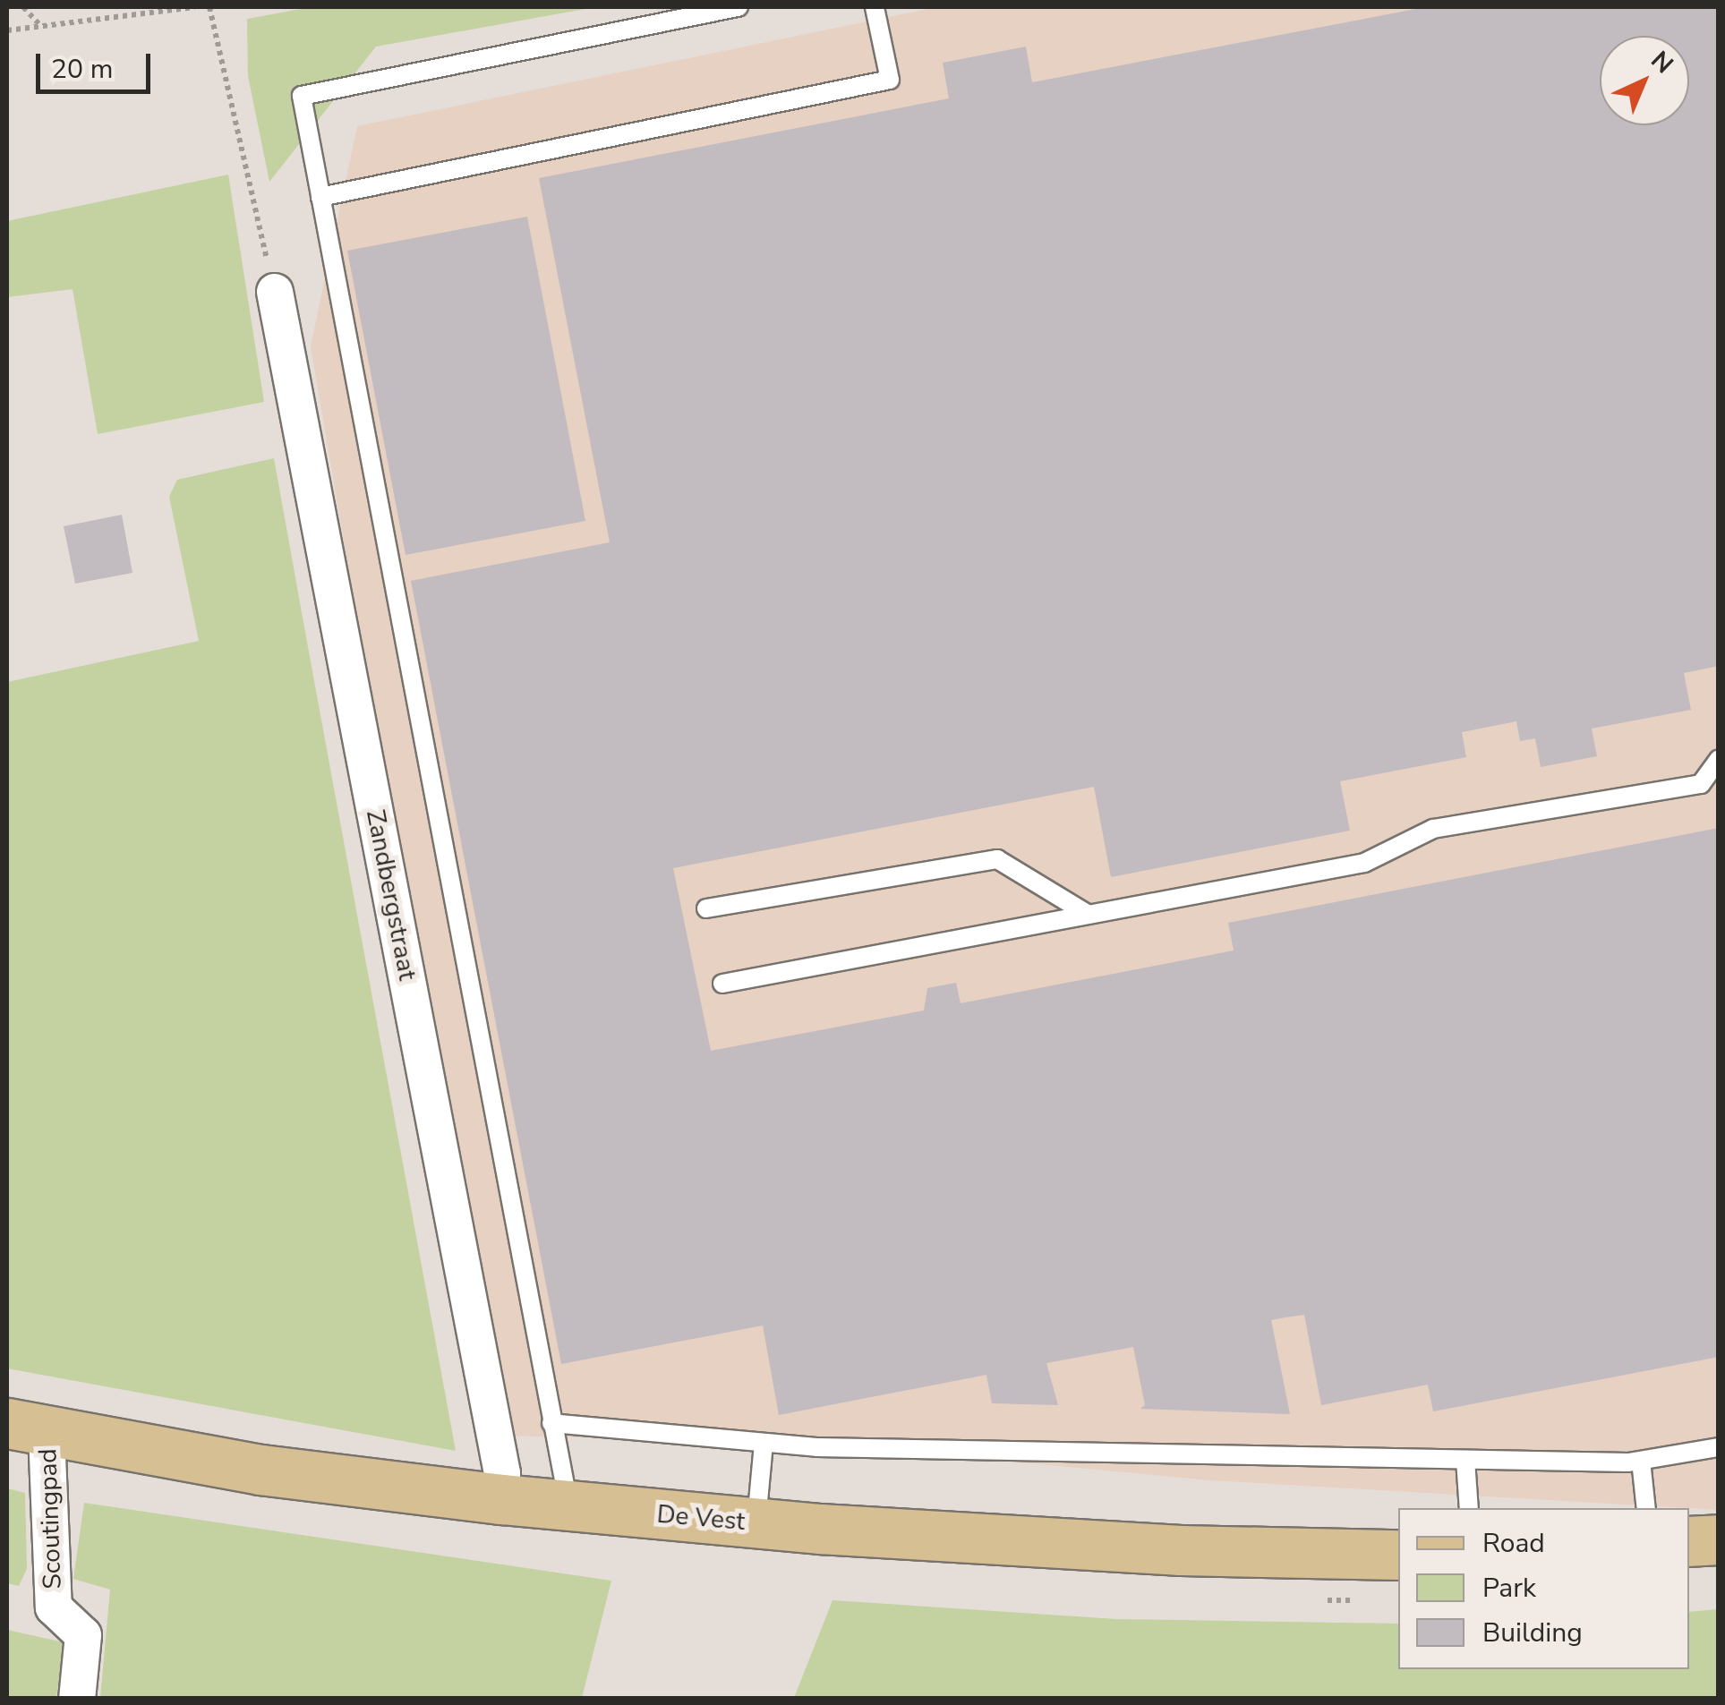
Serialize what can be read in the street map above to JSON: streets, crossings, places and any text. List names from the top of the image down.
{
  "streets": {
    "main road": ["De Vest"],
    "street": ["Zandbergstraat", "Scoutingpad"]
  },
  "crossings": [
    ["Zandbergstraat", "De Vest"],
    ["De Vest", "Scoutingpad"]
  ],
  "legend": ["Road", "Park", "Building"],
  "scale_bar": "20 m",
  "north": "top right"
}
